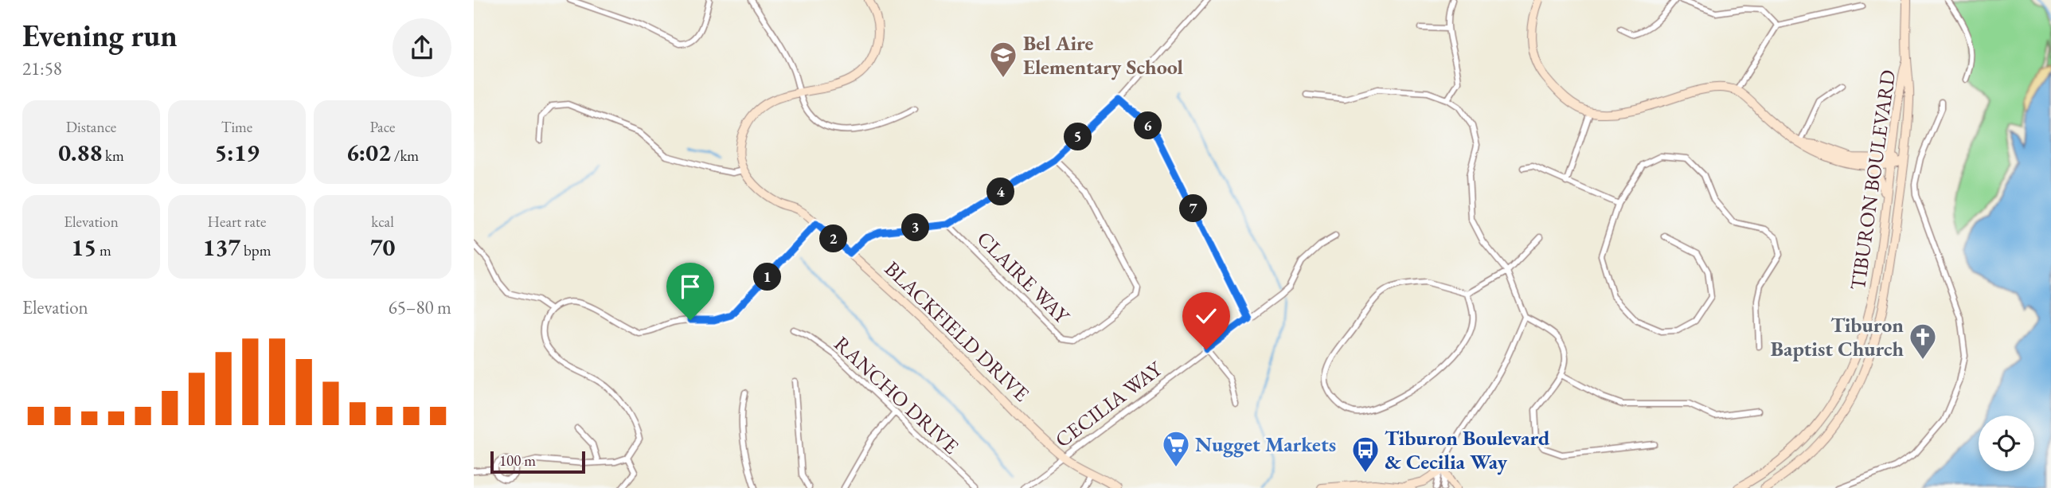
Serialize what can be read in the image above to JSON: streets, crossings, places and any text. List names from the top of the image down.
{
  "streets": {
    "street": [
      "TIBURON BOULEVARD",
      "CLAIRE WAY",
      "BLACKFIELD DRIVE",
      "RANCHO DRIVE",
      "CECILIA WAY"
    ]
  },
  "crossings": [
    ["BLACKFIELD DRIVE", "CECILIA WAY"]
  ],
  "places": {
    "school or university": ["Bel Aire Elementary School"],
    "church": ["Tiburon Baptist Church"],
    "supermarket": ["Nugget Markets"],
    "bus stop": ["Tiburon Boulevard & Cecilia Way"]
  },
  "scale_bar": "100 m",
  "page": {
    "heading": ["Evening run", "21:58"],
    "stats": [
      ["Distance", "0.88 km"],
      ["Time", "5:19"],
      ["Pace", "6:02 /km"],
      ["Elevation", "15 m"],
      ["Heart rate", "137 bpm"],
      ["kcal", "70"]
    ],
    "pins": [
      "6",
      "5",
      "4",
      "7",
      "3",
      "2",
      "1"
    ],
    "chart": ["Elevation", "65–80 m"],
    "scale": "100 m"
  }
}
